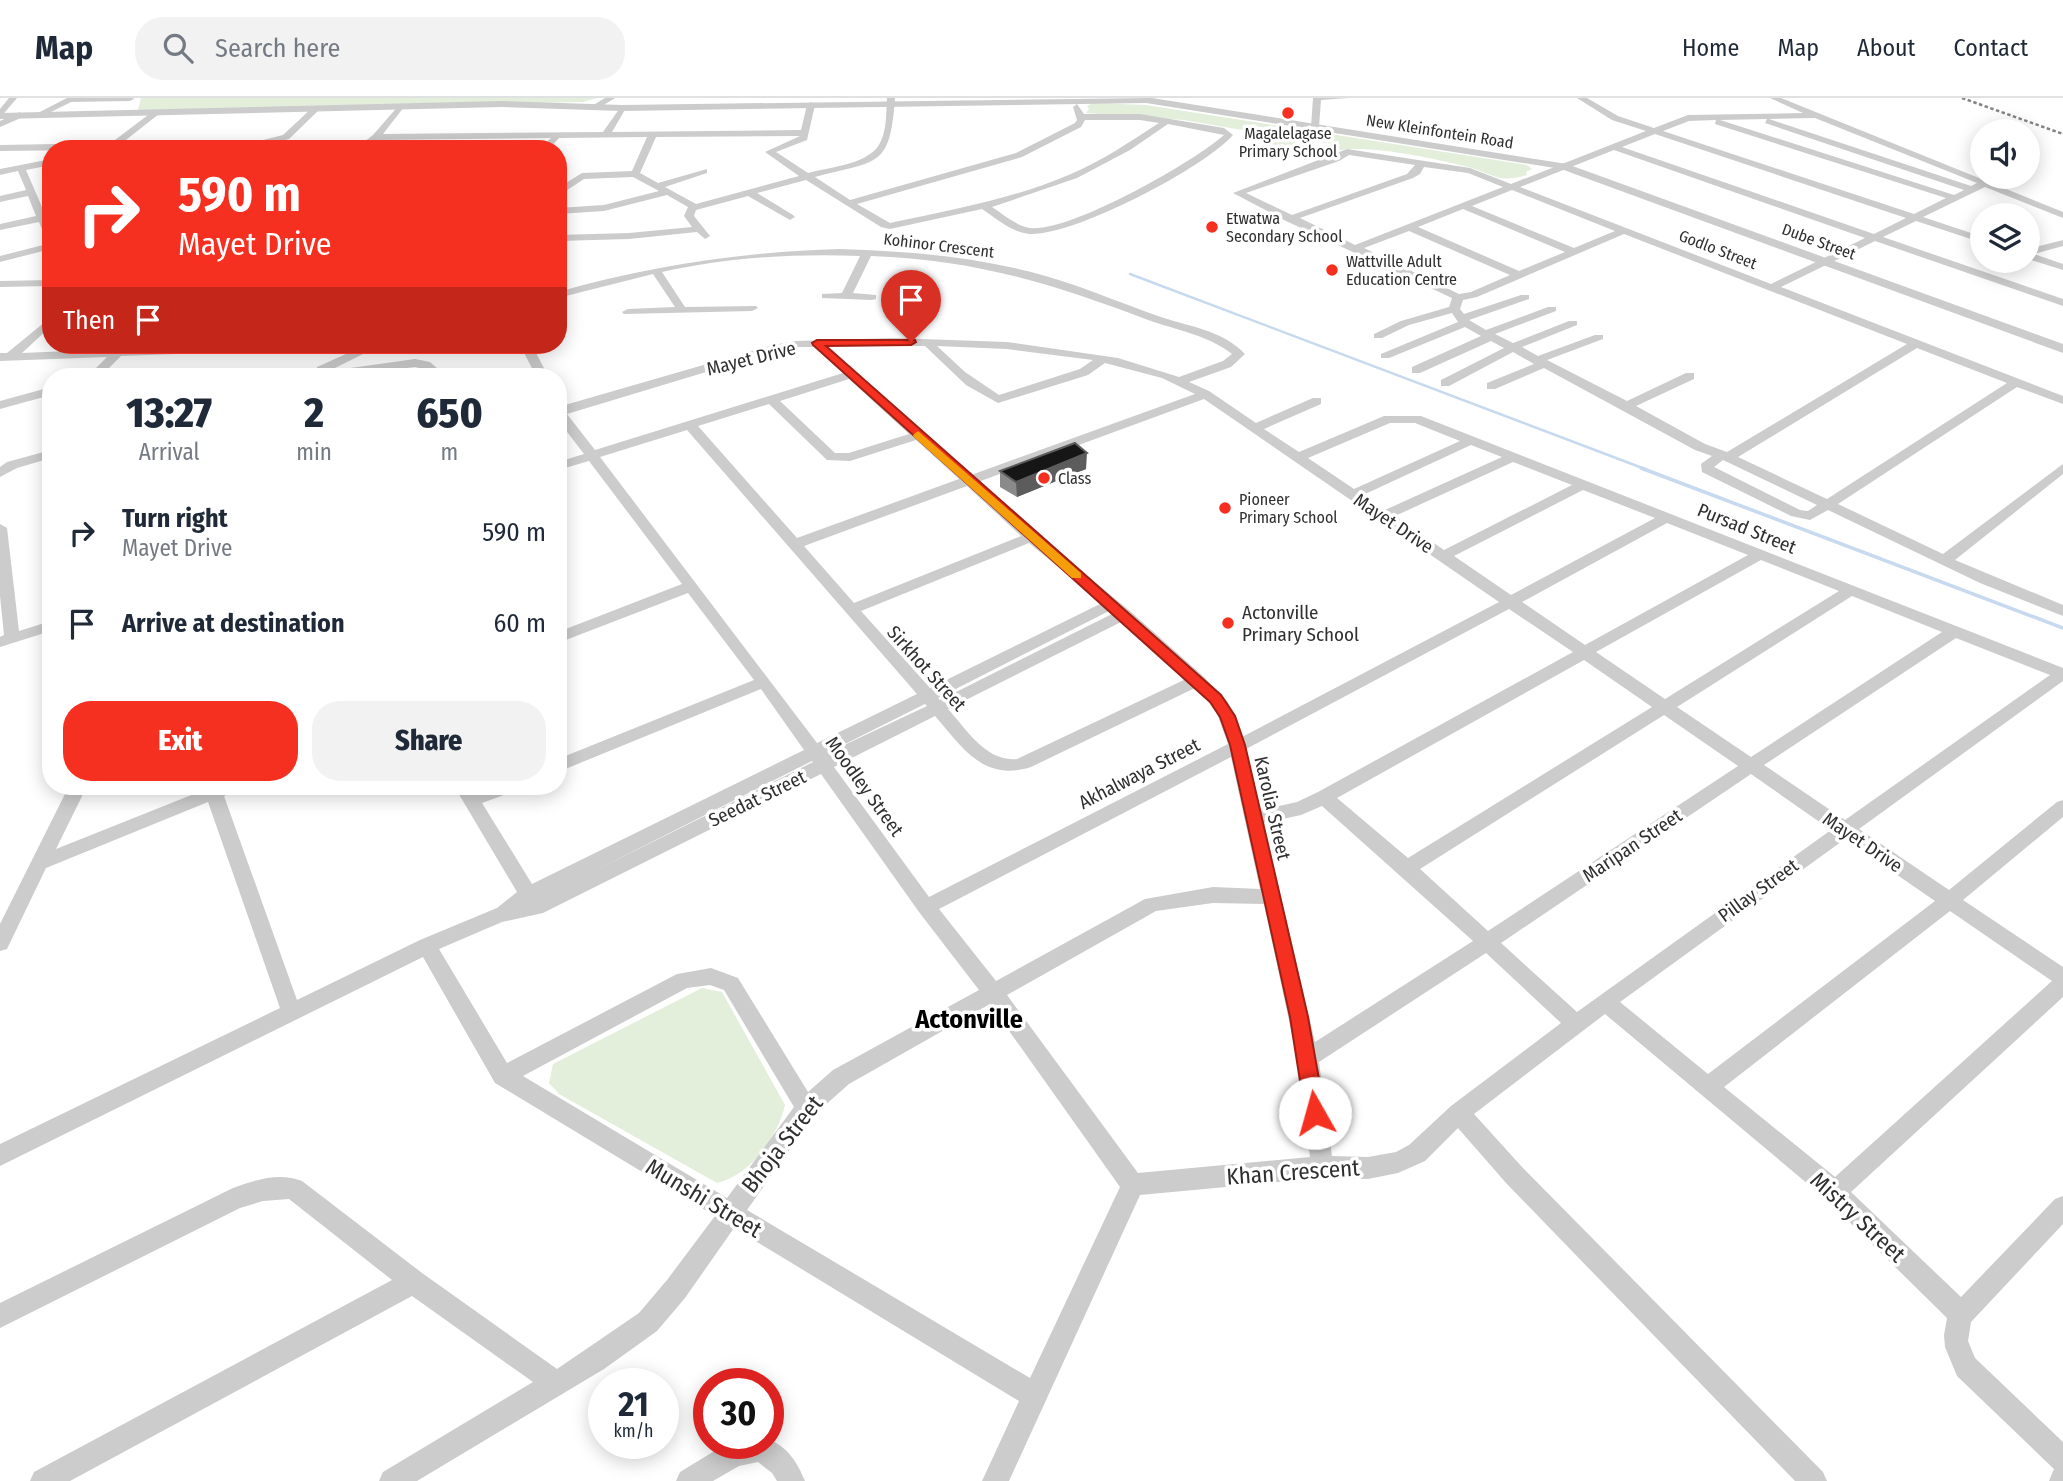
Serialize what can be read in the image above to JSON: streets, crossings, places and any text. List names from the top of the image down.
{
  "streets": {
    "street": [
      "New Kleinfontein Road",
      "Dube Street",
      "Kohinor Crescent",
      "Godlo Street",
      "Mayet Drive",
      "Pursad Street",
      "Sirkhot Street",
      "Akhalwaya Street",
      "Moodley Street",
      "Seedat Street",
      "Karolia Street",
      "Maripan Street",
      "Pillay Street",
      "Bhoja Street",
      "Khan Crescent",
      "Munshi Street",
      "Mistry Street"
    ]
  },
  "crossings": [
    ["New Kleinfontein Road", "Dube Street"],
    ["Kohinor Crescent", "Mayet Drive"],
    ["Mayet Drive", "Pursad Street"],
    ["Mayet Drive", "Akhalwaya Street"],
    ["Mayet Drive", "Karolia Street"],
    ["Mayet Drive", "Maripan Street"],
    ["Mayet Drive", "Pillay Street"],
    ["Pursad Street", "Akhalwaya Street"],
    ["Pursad Street", "Maripan Street"],
    ["Pursad Street", "Pillay Street"],
    ["Sirkhot Street", "Seedat Street"],
    ["Sirkhot Street", "Karolia Street"],
    ["Akhalwaya Street", "Moodley Street"],
    ["Akhalwaya Street", "Karolia Street"],
    ["Moodley Street", "Seedat Street"],
    ["Moodley Street", "Bhoja Street"],
    ["Moodley Street", "Khan Crescent"],
    ["Seedat Street", "Karolia Street"],
    ["Seedat Street", "Munshi Street"],
    ["Karolia Street", "Maripan Street"],
    ["Karolia Street", "Bhoja Street"],
    ["Karolia Street", "Khan Crescent"],
    ["Pillay Street", "Khan Crescent"],
    ["Pillay Street", "Mistry Street"],
    ["Bhoja Street", "Munshi Street"]
  ],
  "districts": ["Actonville"],
  "places": [
    "Magalelagase Primary School",
    "Etwatwa Secondary School",
    "Wattville Adult Education Centre",
    "Class",
    "Pioneer Primary School",
    "Actonville Primary School"
  ],
  "page": {
    "header": "Map",
    "search": "Search here",
    "nav": [
      "Home",
      "Map",
      "About",
      "Contact"
    ],
    "turn": ["590 m", "Mayet Drive"],
    "then": "Then",
    "eta": [
      "13:27",
      "Arrival",
      "2",
      "min",
      "650",
      "m"
    ],
    "list": [
      {
        "name": "Turn right",
        "note": "Mayet Drive",
        "value": "590 m"
      },
      {
        "name": "Arrive at destination",
        "value": "60 m"
      }
    ],
    "buttons": ["Exit", "Share"],
    "speed": "21 km/h",
    "limit": "30"
  }
}
